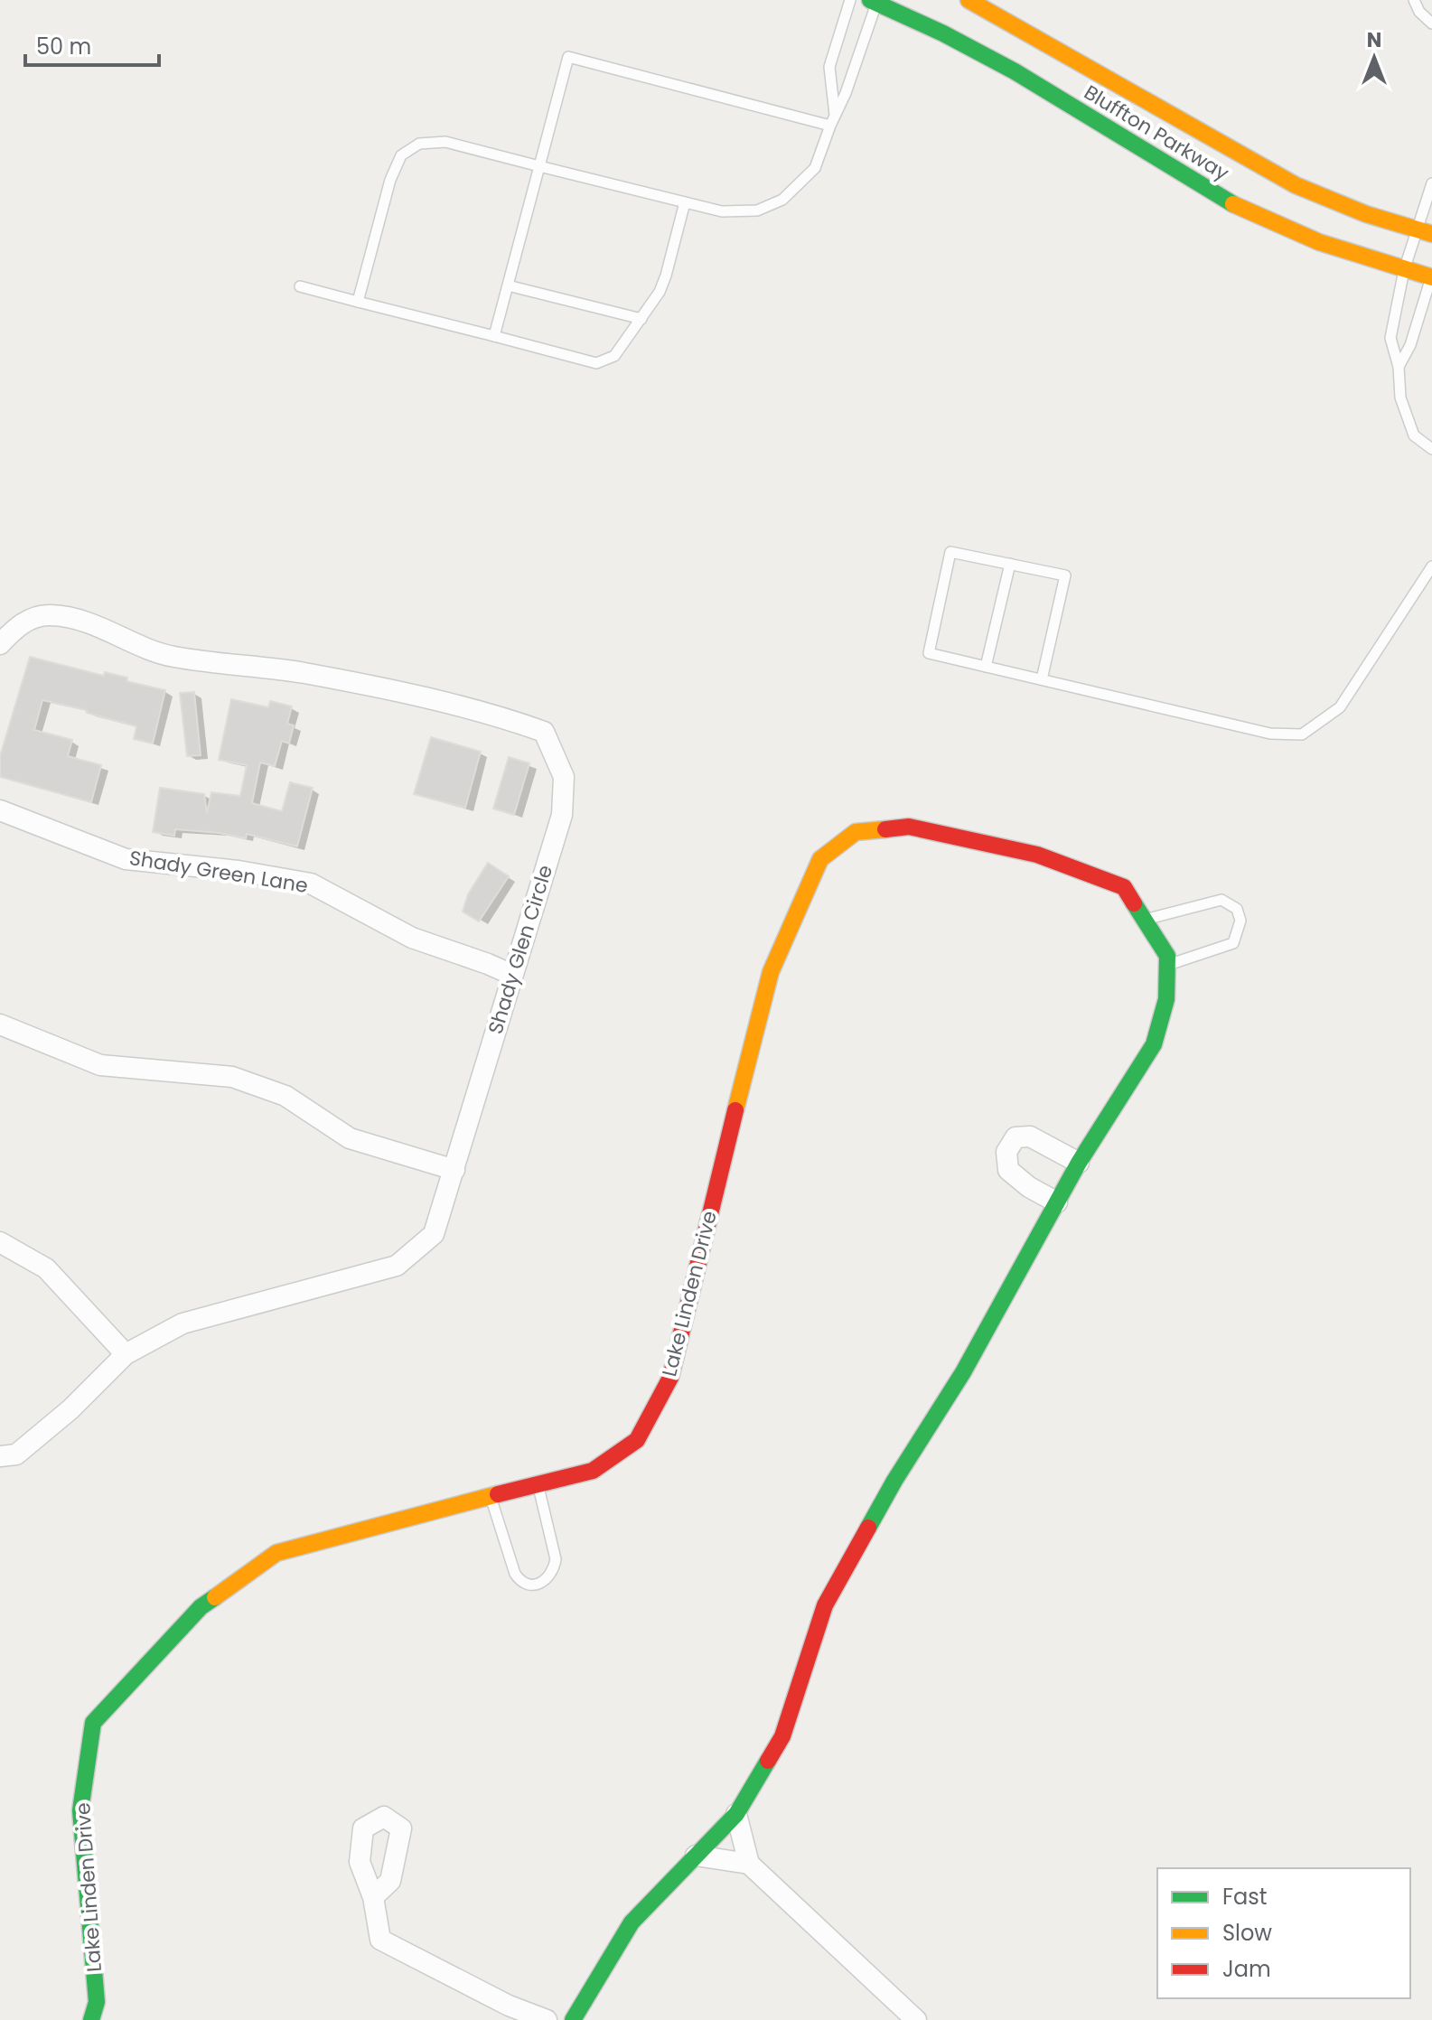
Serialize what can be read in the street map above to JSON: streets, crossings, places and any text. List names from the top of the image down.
{
  "streets": {
    "street": [
      "Bluffton Parkway",
      "Shady Green Lane",
      "Shady Glen Circle",
      "Lake Linden Drive"
    ]
  },
  "crossings": [
    ["Shady Green Lane", "Shady Glen Circle"]
  ],
  "legend": ["Fast", "Slow", "Jam"],
  "scale_bar": "50 m",
  "north": "top"
}
